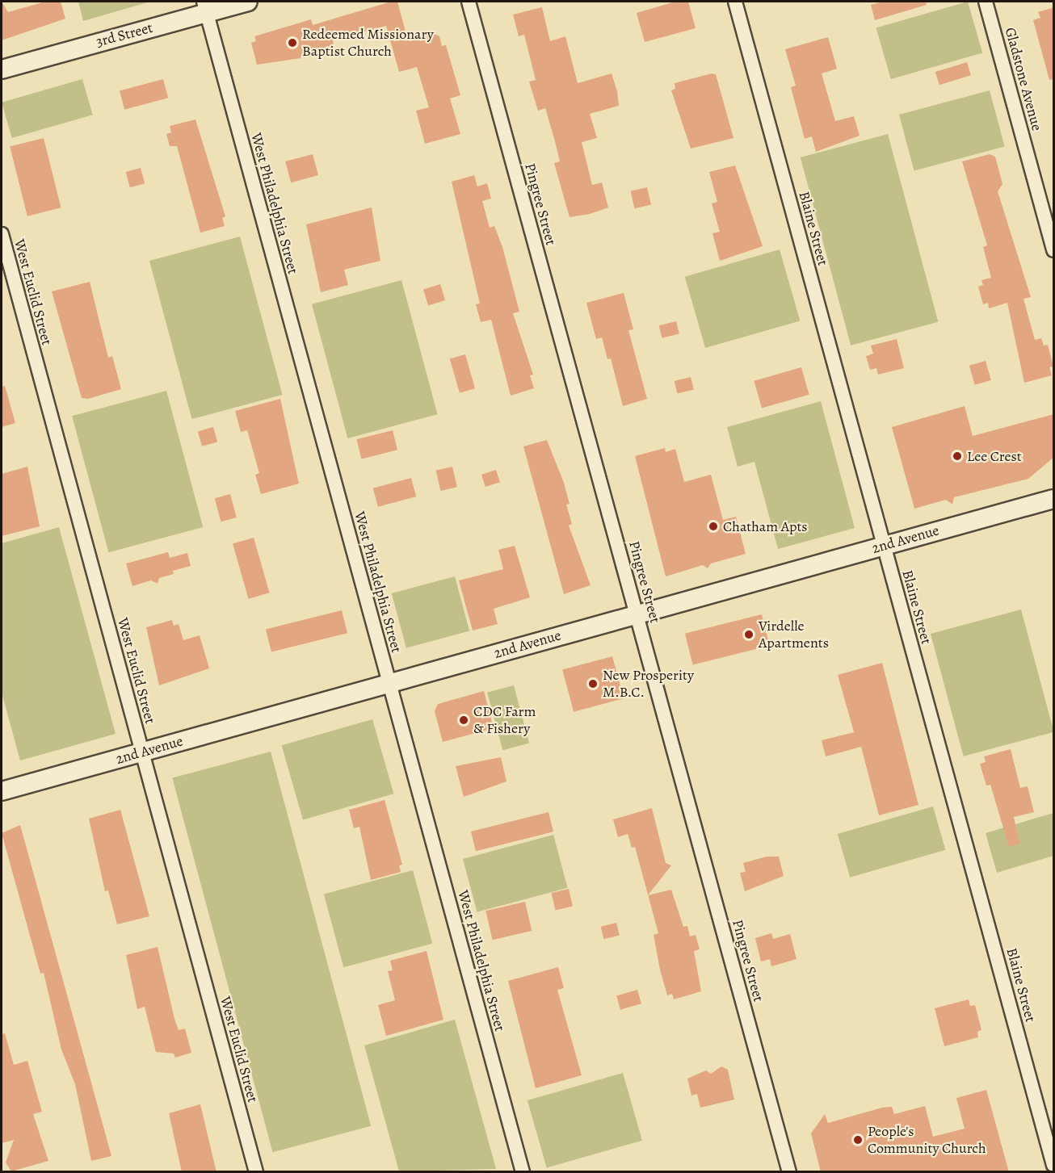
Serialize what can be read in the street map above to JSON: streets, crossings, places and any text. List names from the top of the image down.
{
  "streets": {
    "street": [
      "3rd Street",
      "Gladstone Avenue",
      "West Philadelphia Street",
      "Pingree Street",
      "Blaine Street",
      "West Euclid Street",
      "2nd Avenue"
    ]
  },
  "crossings": [
    ["3rd Street", "West Philadelphia Street"],
    ["West Philadelphia Street", "2nd Avenue"],
    ["Pingree Street", "2nd Avenue"],
    ["Blaine Street", "2nd Avenue"],
    ["West Euclid Street", "2nd Avenue"]
  ],
  "places": [
    "Redeemed Missionary Baptist Church",
    "Lee Crest",
    "Chatham Apts",
    "Virdelle Apartments",
    "New Prosperity M.B.C.",
    "CDC Farm & Fishery",
    "People's Community Church"
  ]
}
